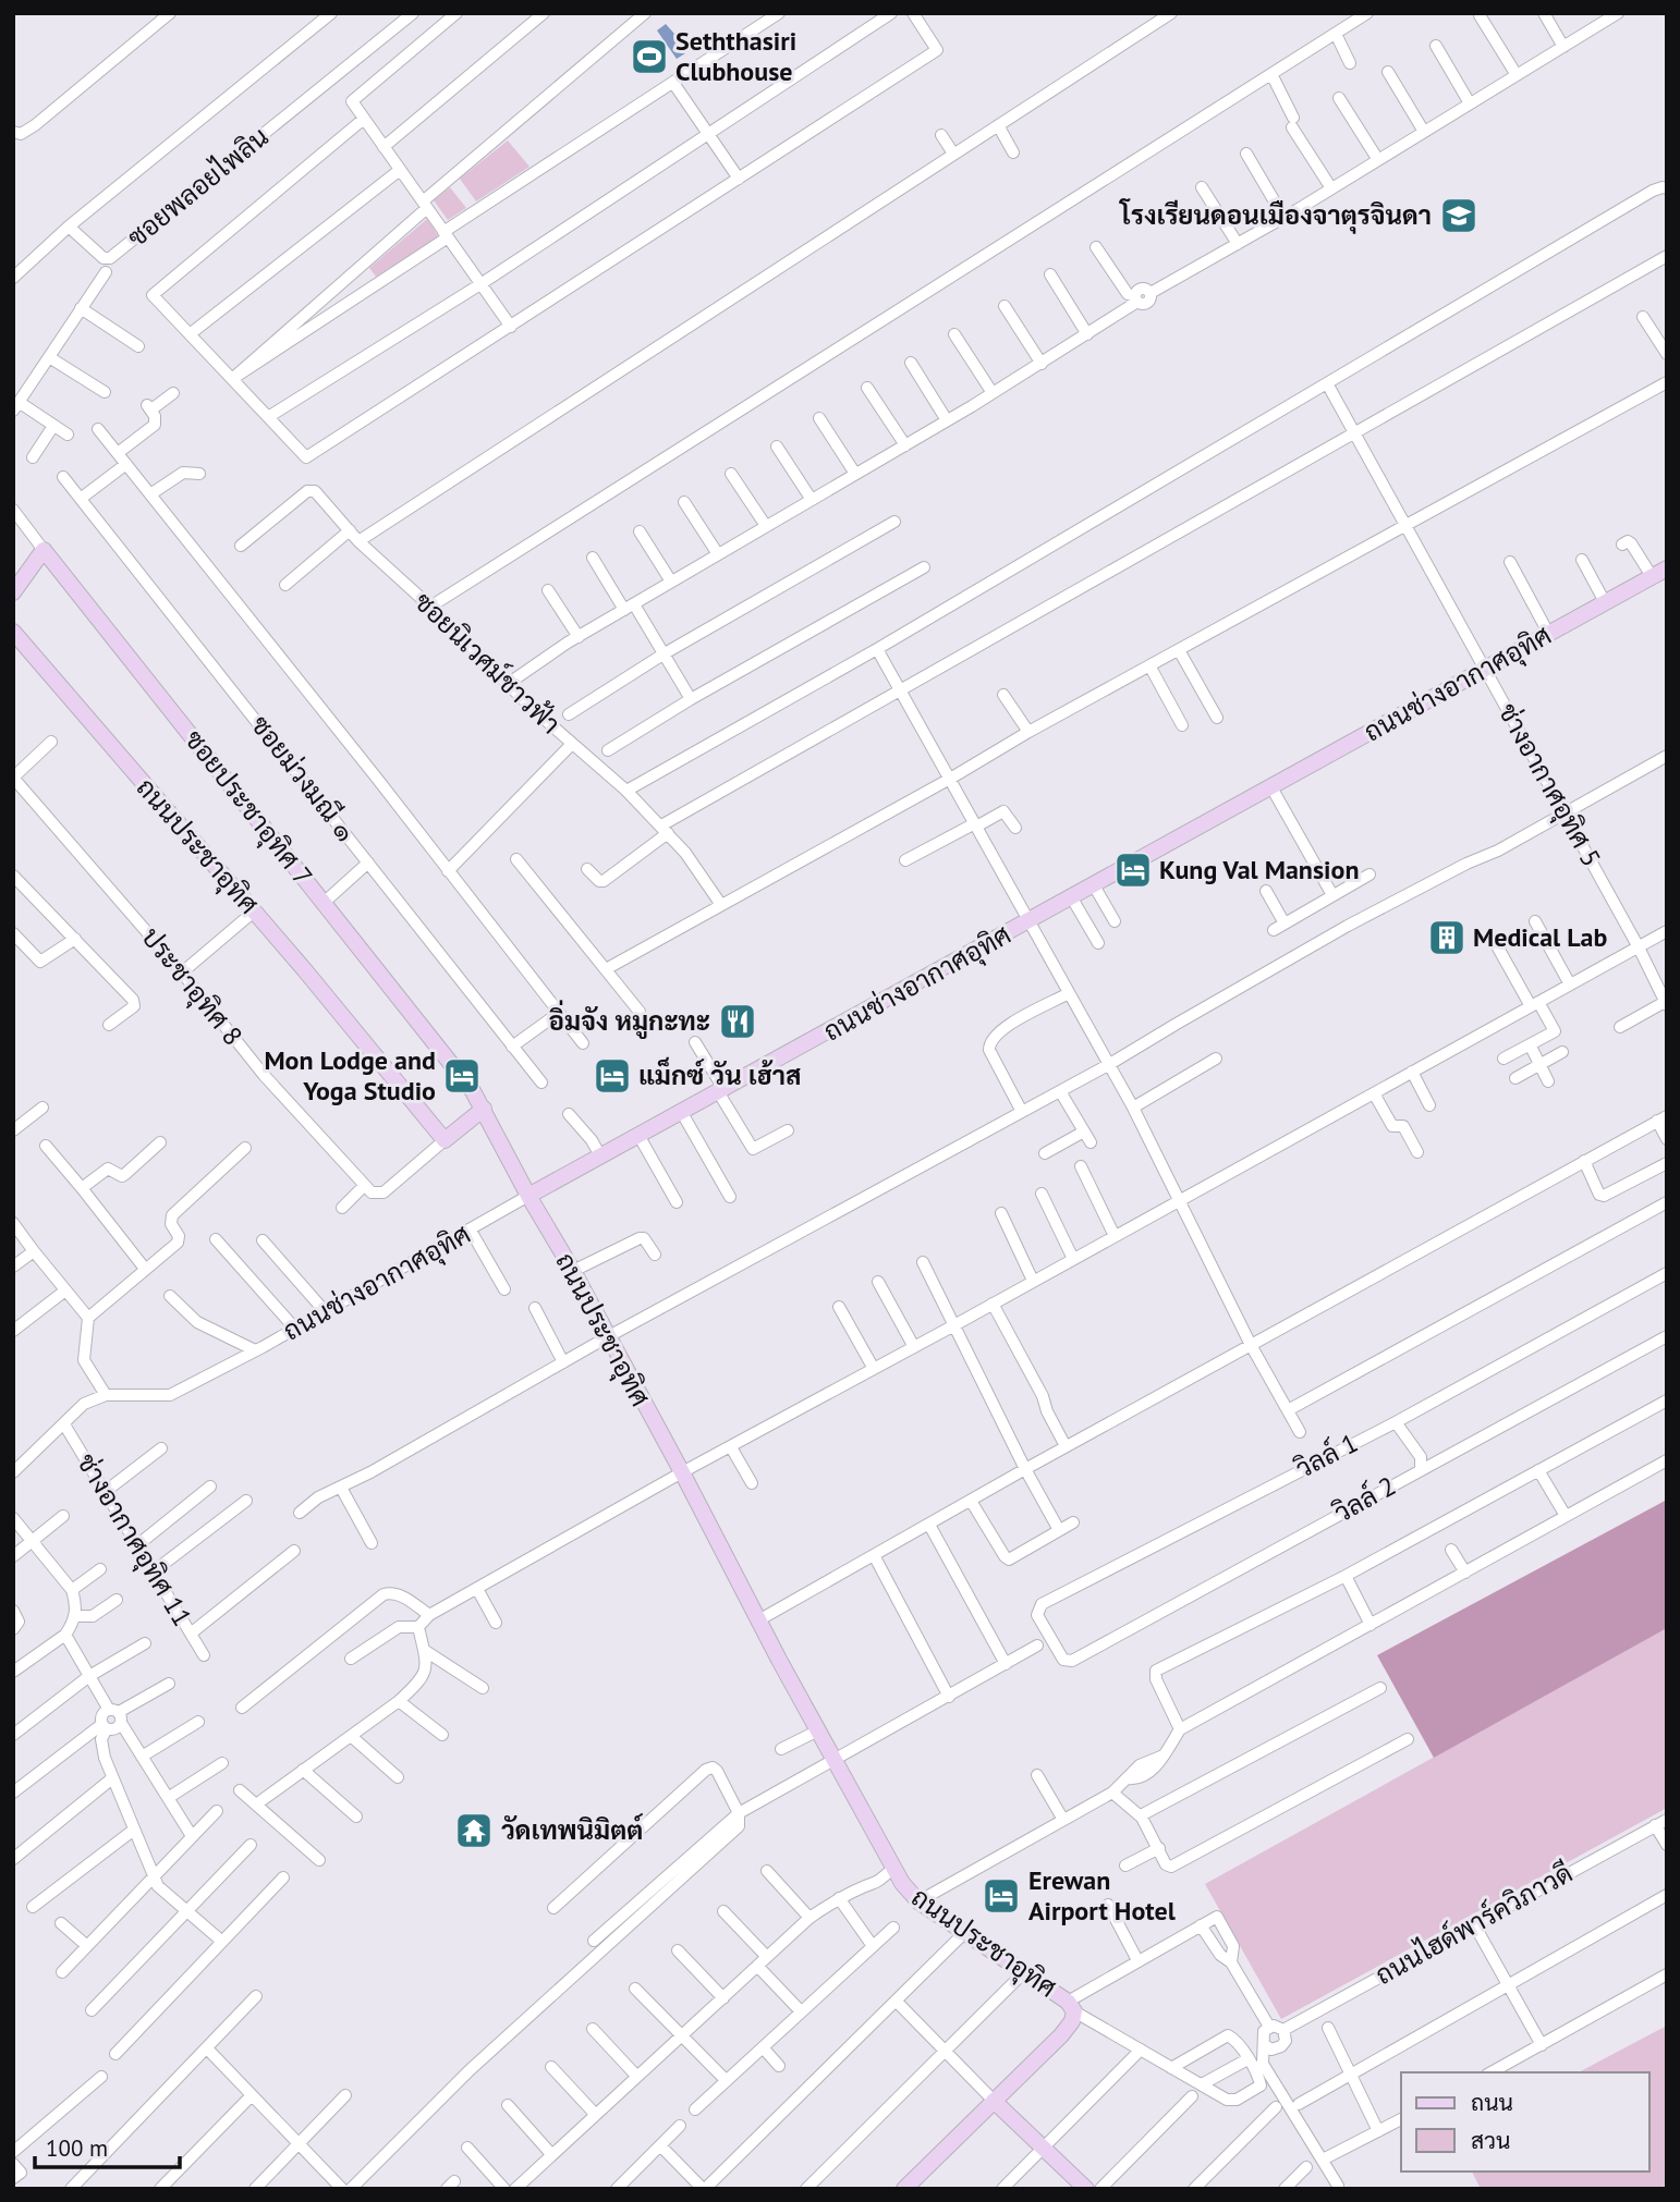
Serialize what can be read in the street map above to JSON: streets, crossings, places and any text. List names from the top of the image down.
{
  "streets": {
    "street": [
      "ซอยพลอยไพลิน",
      "ซอยนิเวศม์ชาวฟ้า",
      "ถนนช่างอากาศอุทิศ",
      "ซอยม่วงมณี ๑",
      "ช่างอากาศอุทิศ 5",
      "ซอยประชาอุทิศ 7",
      "ถนนประชาอุทิศ",
      "ประชาอุทิศ 8",
      "วิลล์ 1",
      "วิลล์ 2",
      "ช่างอากาศอุทิศ 11",
      "ถนนไฮด์พาร์ควิภาวดี"
    ]
  },
  "crossings": [
    ["ถนนช่างอากาศอุทิศ", "ช่างอากาศอุทิศ 5"],
    ["ถนนช่างอากาศอุทิศ", "ถนนประชาอุทิศ"],
    ["ซอยประชาอุทิศ 7", "ถนนประชาอุทิศ"],
    ["วิลล์ 1", "วิลล์ 2"]
  ],
  "places": {
    "sports": ["Seththasiri Clubhouse"],
    "school or university": ["โรงเรียนดอนเมืองจาตุรจินดา"],
    "hotel": [
      "Kung Val Mansion",
      "Mon Lodge and Yoga Studio",
      "แม็กซ์ วัน เฮ้าส",
      "Erewan Airport Hotel"
    ],
    "building": ["Medical Lab"],
    "restaurant": ["อิ่มจัง หมูกะทะ"],
    "temple": ["วัดเทพนิมิตต์"]
  },
  "legend": ["ถนน", "สวน"],
  "scale_bar": "100 m"
}
